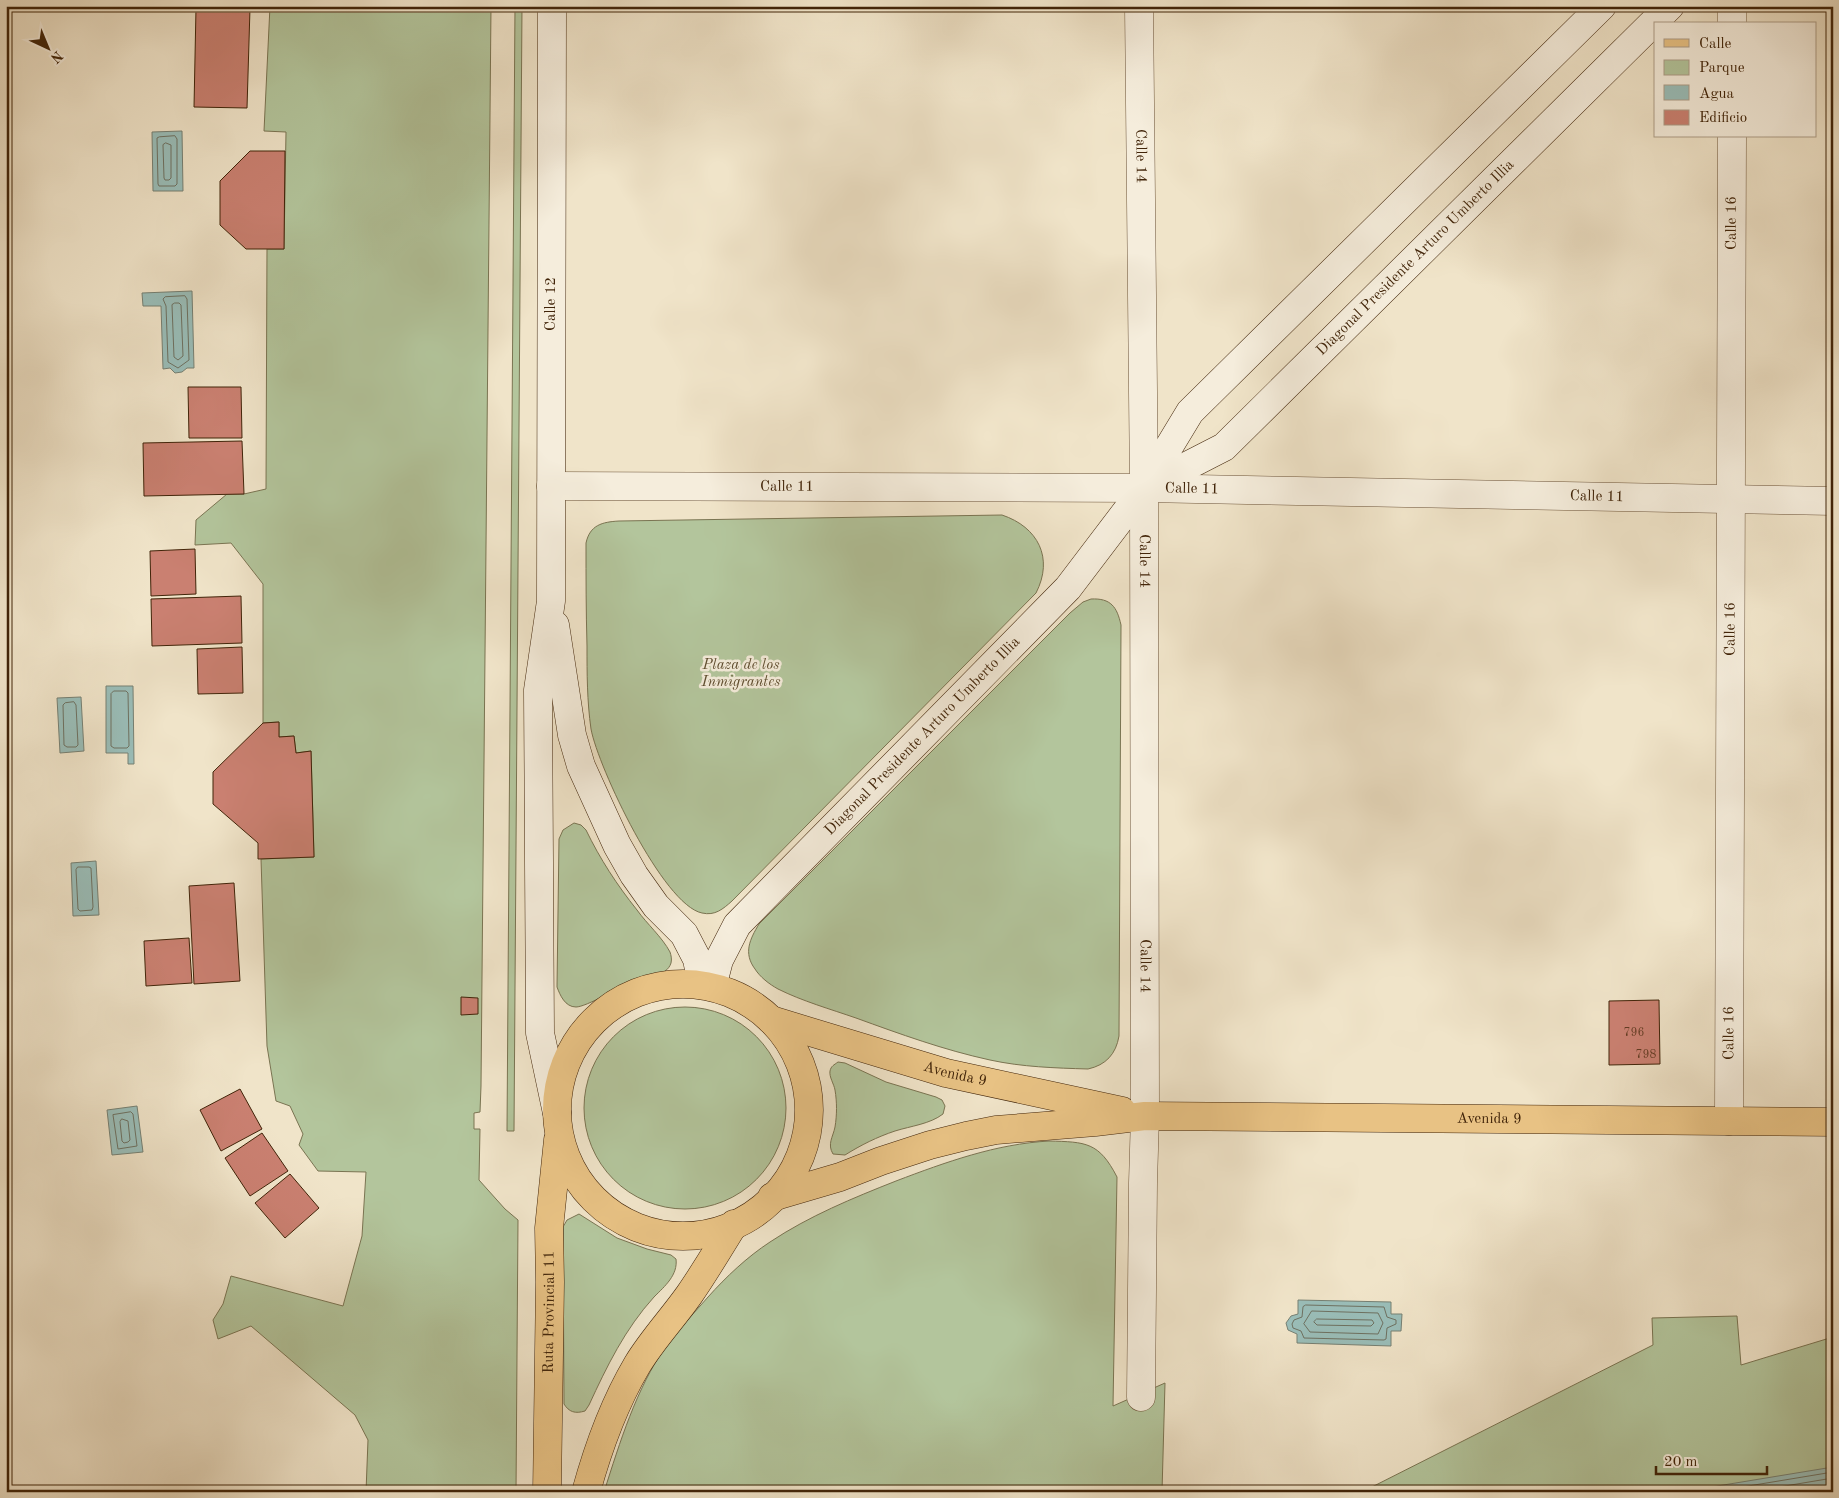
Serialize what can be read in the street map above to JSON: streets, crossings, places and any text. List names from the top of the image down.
{
  "streets": {
    "main road": ["Avenida 9", "Ruta Provincial 11"],
    "street": [
      "Calle 14",
      "Calle 16",
      "Diagonal Presidente Arturo Umberto Illia",
      "Calle 12",
      "Calle 11"
    ]
  },
  "crossings": [
    ["Calle 14", "Diagonal Presidente Arturo Umberto Illia"],
    ["Calle 14", "Calle 11"],
    ["Calle 14", "Avenida 9"],
    ["Calle 16", "Calle 11"],
    ["Calle 16", "Avenida 9"],
    ["Diagonal Presidente Arturo Umberto Illia", "Calle 11"],
    ["Diagonal Presidente Arturo Umberto Illia", "Ruta Provincial 11"],
    ["Calle 12", "Calle 11"],
    ["Avenida 9", "Ruta Provincial 11"]
  ],
  "parks": ["Plaza de los Inmigrantes"],
  "house_numbers": ["796", "798"],
  "legend": [
    "Calle",
    "Parque",
    "Agua",
    "Edificio"
  ],
  "scale_bar": "20 m",
  "north": "bottom right"
}
